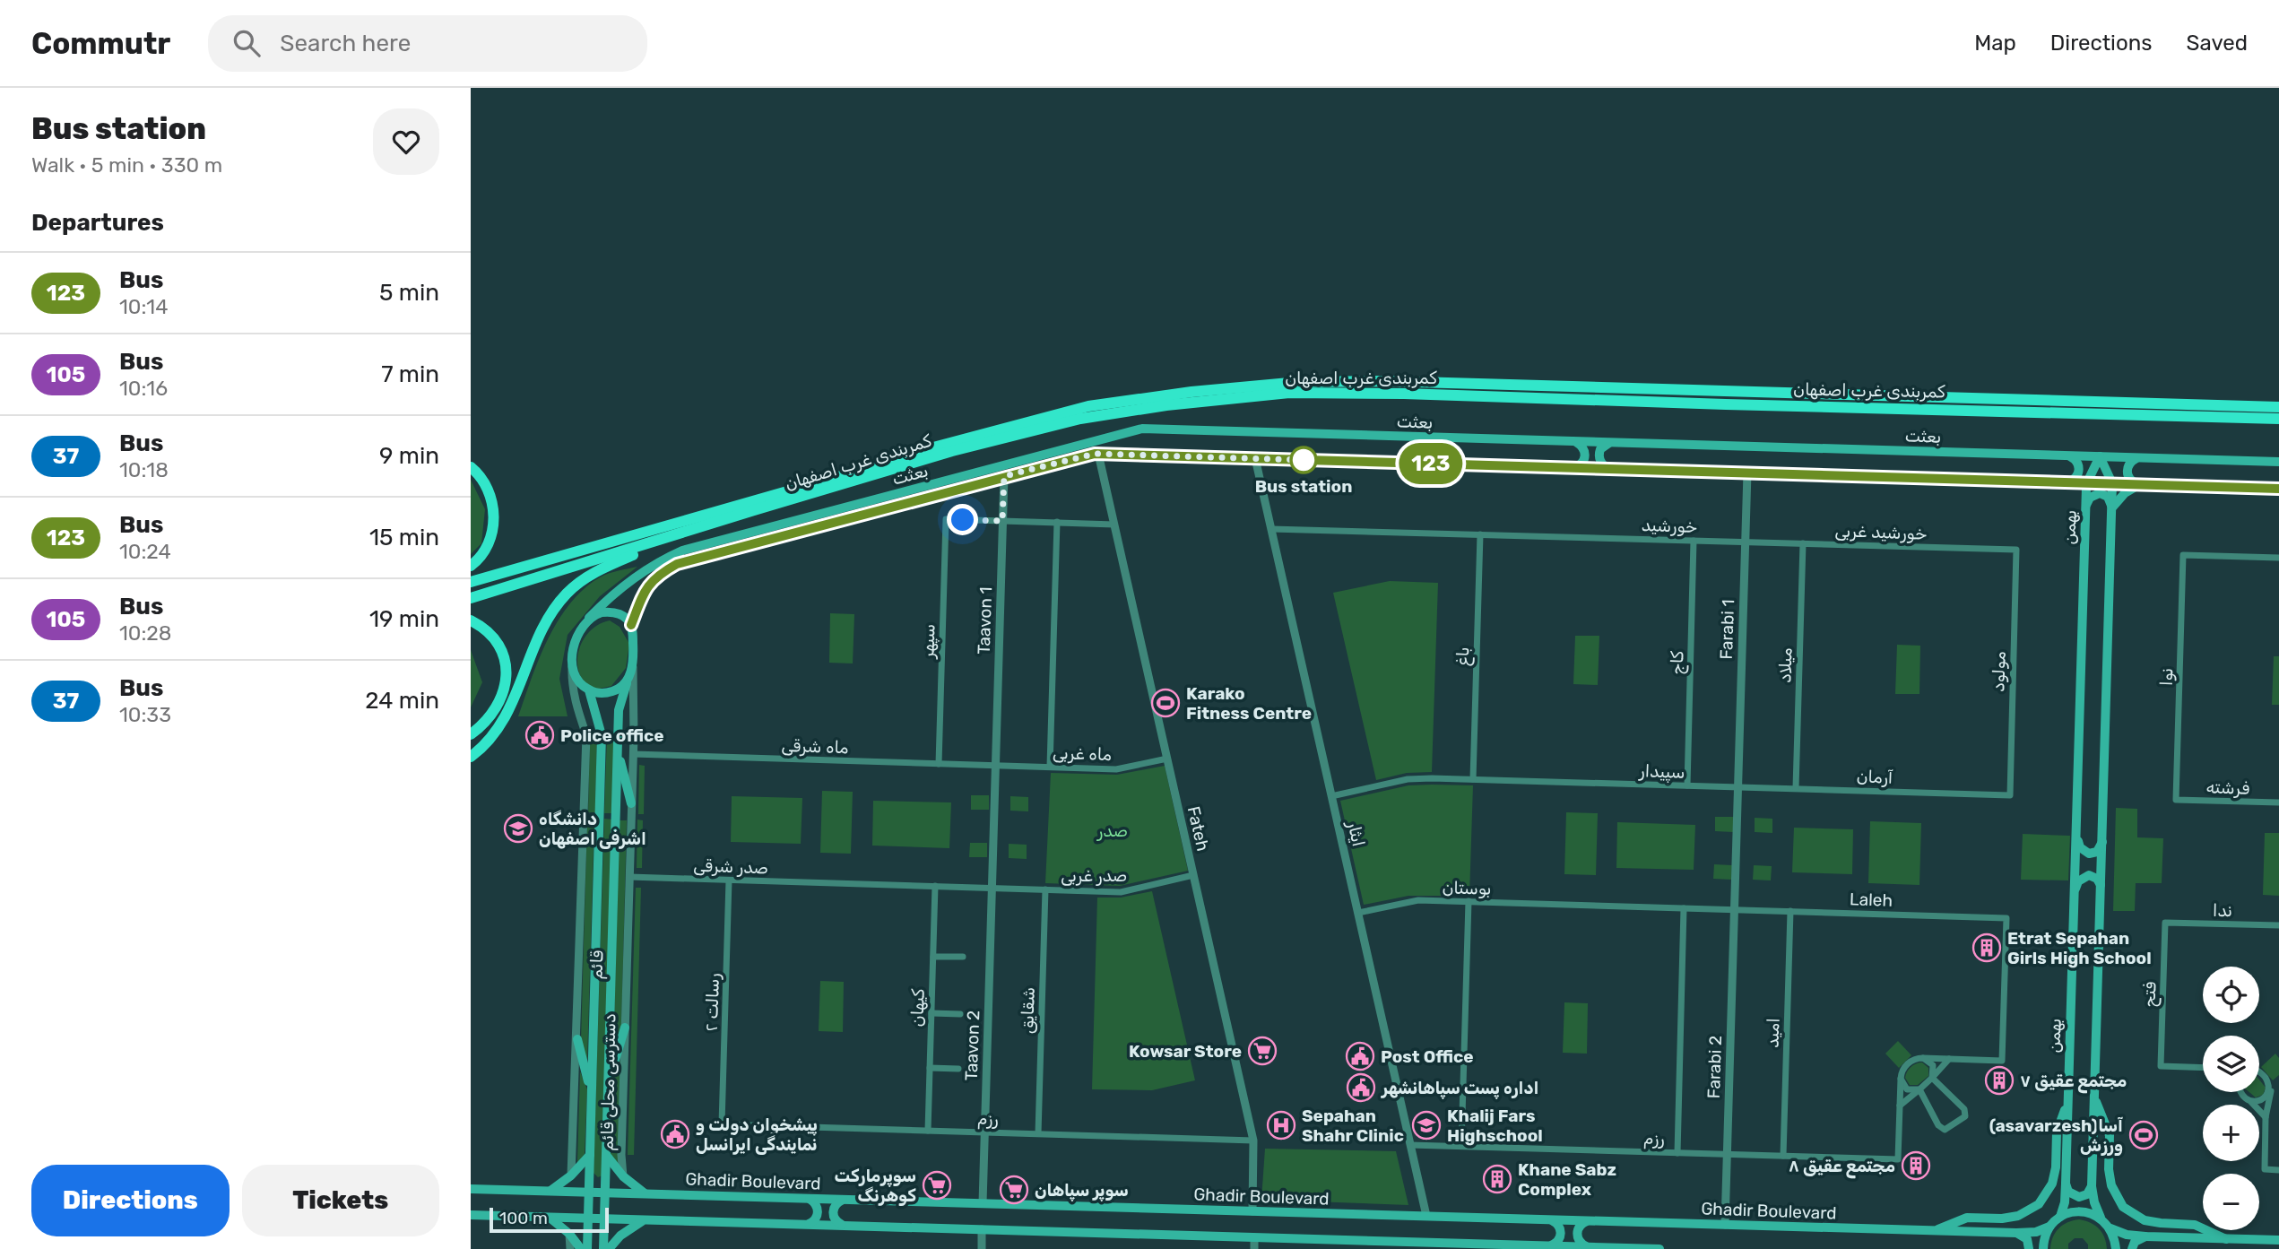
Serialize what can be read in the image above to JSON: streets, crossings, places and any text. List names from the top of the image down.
{
  "streets": {
    "highway": ["کمربندی غرب اصفهان"],
    "main road": [
      "بعثت",
      "بهمن",
      "قائم",
      "Ghadir Boulevard"
    ],
    "street": [
      "خورشید",
      "خورشید غربی",
      "Taavon 1",
      "Farabi 1",
      "سپهر",
      "باغ",
      "کاج",
      "میلاد",
      "مولود",
      "نوا",
      "ماه شرقی",
      "ماه غربی",
      "سپیدار",
      "آرمان",
      "فرشته",
      "Fateh",
      "ایثار",
      "صدر شرقی",
      "صدر غربی",
      "بوستان",
      "Laleh",
      "ندا",
      "فتح",
      "رسالت ۲",
      "کیهان",
      "شقایق",
      "امید",
      "Taavon 2",
      "Farabi 2",
      "دسترسی محلی قائم",
      "رزم"
    ]
  },
  "crossings": [
    ["بعثت", "بهمن"],
    ["بعثت", "Taavon 1"],
    ["بعثت", "Farabi 1"],
    ["بعثت", "Fateh"],
    ["بعثت", "ایثار"],
    ["بعثت", "قائم"],
    ["بعثت", "دسترسی محلی قائم"],
    ["خورشید", "خورشید غربی"],
    ["خورشید", "Farabi 1"],
    ["خورشید", "باغ"],
    ["خورشید", "کاج"],
    ["خورشید", "ایثار"],
    ["خورشید غربی", "Farabi 1"],
    ["خورشید غربی", "میلاد"],
    ["خورشید غربی", "مولود"],
    ["Taavon 1", "سپهر"],
    ["Taavon 1", "ماه شرقی"],
    ["Taavon 1", "ماه غربی"],
    ["Taavon 1", "صدر شرقی"],
    ["Taavon 1", "صدر غربی"],
    ["Taavon 1", "Taavon 2"],
    ["Farabi 1", "سپیدار"],
    ["Farabi 1", "آرمان"],
    ["Farabi 1", "Laleh"],
    ["Farabi 1", "Farabi 2"],
    ["سپهر", "ماه شرقی"],
    ["باغ", "سپیدار"],
    ["کاج", "سپیدار"],
    ["میلاد", "آرمان"],
    ["مولود", "آرمان"],
    ["نوا", "فرشته"],
    ["ماه شرقی", "ماه غربی"],
    ["ماه شرقی", "دسترسی محلی قائم"],
    ["ماه غربی", "Fateh"],
    ["سپیدار", "آرمان"],
    ["سپیدار", "ایثار"],
    ["Fateh", "صدر غربی"],
    ["Fateh", "رزم"],
    ["Fateh", "Ghadir Boulevard"],
    ["ایثار", "بوستان"],
    ["ایثار", "رزم"],
    ["ایثار", "Ghadir Boulevard"],
    ["صدر شرقی", "صدر غربی"],
    ["صدر شرقی", "رسالت ۲"],
    ["صدر شرقی", "کیهان"],
    ["صدر شرقی", "Taavon 2"],
    ["صدر شرقی", "دسترسی محلی قائم"],
    ["صدر غربی", "شقایق"],
    ["صدر غربی", "Taavon 2"],
    ["بوستان", "Laleh"],
    ["Laleh", "امید"],
    ["Laleh", "Farabi 2"],
    ["ندا", "فتح"],
    ["قائم", "دسترسی محلی قائم"],
    ["قائم", "Ghadir Boulevard"],
    ["رسالت ۲", "رزم"],
    ["کیهان", "رزم"],
    ["شقایق", "رزم"],
    ["امید", "رزم"],
    ["Taavon 2", "رزم"],
    ["Taavon 2", "Ghadir Boulevard"],
    ["Farabi 2", "رزم"],
    ["Farabi 2", "Ghadir Boulevard"]
  ],
  "parks": ["صدر"],
  "places": {
    "other": ["Bus station"],
    "sports": ["Karako Fitness Centre", "(asavarzesh)آسا ورزش"],
    "public building": [
      "Police office",
      "Post Office",
      "اداره پست سپاهانشهر",
      "پیشخوان دولت و نمایندگی ایرانسل"
    ],
    "school or university": ["دانشگاه اشرفی اصفهان", "Khalij Fars Highschool"],
    "building": [
      "Etrat Sepahan Girls High School",
      "مجتمع عقیق ۷",
      "مجتمع عقیق ۸",
      "Khane Sabz Complex"
    ],
    "supermarket": ["Kowsar Store", "سوپرمارکت کوهرنگ", "سوپر سپاهان"],
    "hospital": ["Sepahan Shahr Clinic"]
  },
  "lines": ["bus line 123"],
  "scale_bar": "100 m",
  "page": {
    "header": "Commutr",
    "search": "Search here",
    "nav": ["Map", "Directions", "Saved"],
    "heading": [
      ["Bus station", "Walk · 5 min · 330 m"],
      "Departures"
    ],
    "on_map": "123",
    "list": [
      {
        "mark": "123",
        "name": "Bus",
        "note": "10:14",
        "value": "5 min"
      },
      {
        "mark": "105",
        "name": "Bus",
        "note": "10:16",
        "value": "7 min"
      },
      {
        "mark": "37",
        "name": "Bus",
        "note": "10:18",
        "value": "9 min"
      },
      {
        "mark": "123",
        "name": "Bus",
        "note": "10:24",
        "value": "15 min"
      },
      {
        "mark": "105",
        "name": "Bus",
        "note": "10:28",
        "value": "19 min"
      },
      {
        "mark": "37",
        "name": "Bus",
        "note": "10:33",
        "value": "24 min"
      }
    ],
    "map_buttons": ["+", "−"],
    "buttons": ["Directions", "Tickets"],
    "scale": "100 m"
  }
}
